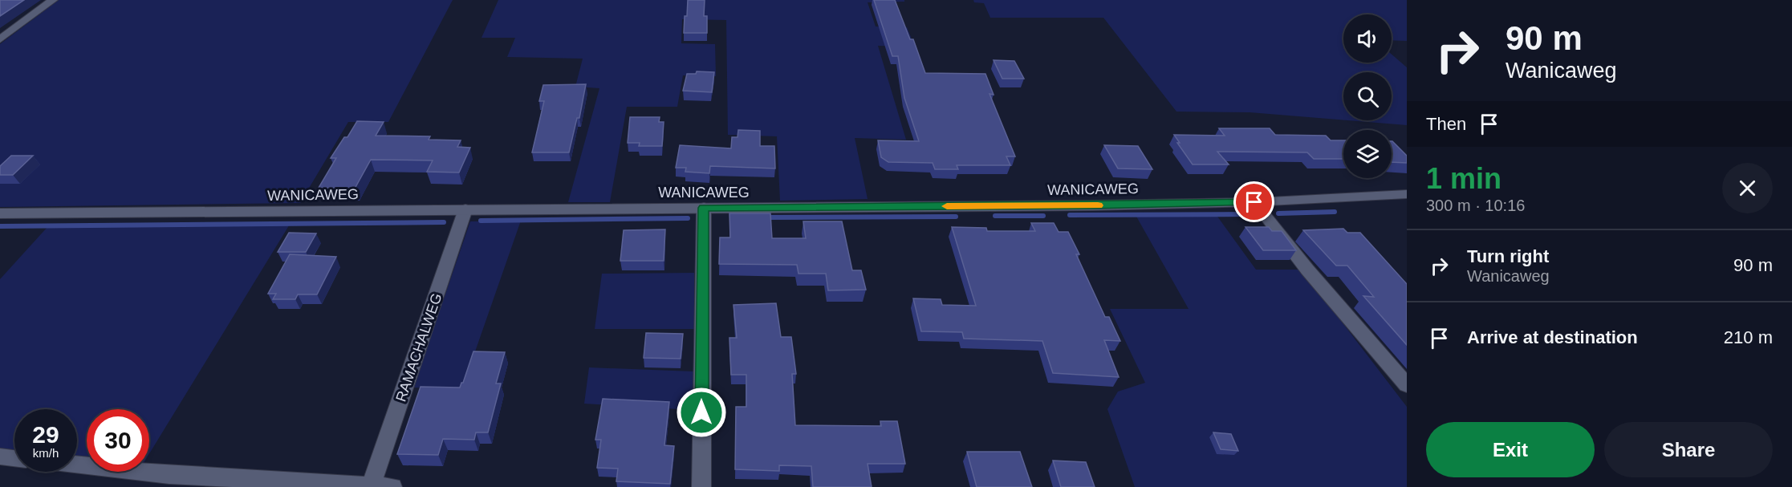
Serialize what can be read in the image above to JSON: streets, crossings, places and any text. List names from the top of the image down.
{
  "streets": {
    "street": ["WANICAWEG", "RAMACHALWEG"]
  },
  "crossings": [
    ["WANICAWEG", "RAMACHALWEG"]
  ],
  "page": {
    "turn": ["90 m", "Wanicaweg"],
    "then": "Then",
    "heading": ["1 min", "300 m · 10:16"],
    "list": [
      {
        "name": "Turn right",
        "note": "Wanicaweg",
        "value": "90 m"
      },
      {
        "name": "Arrive at destination",
        "value": "210 m"
      }
    ],
    "speed": "29 km/h",
    "limit": "30",
    "buttons": ["Exit", "Share"]
  }
}
